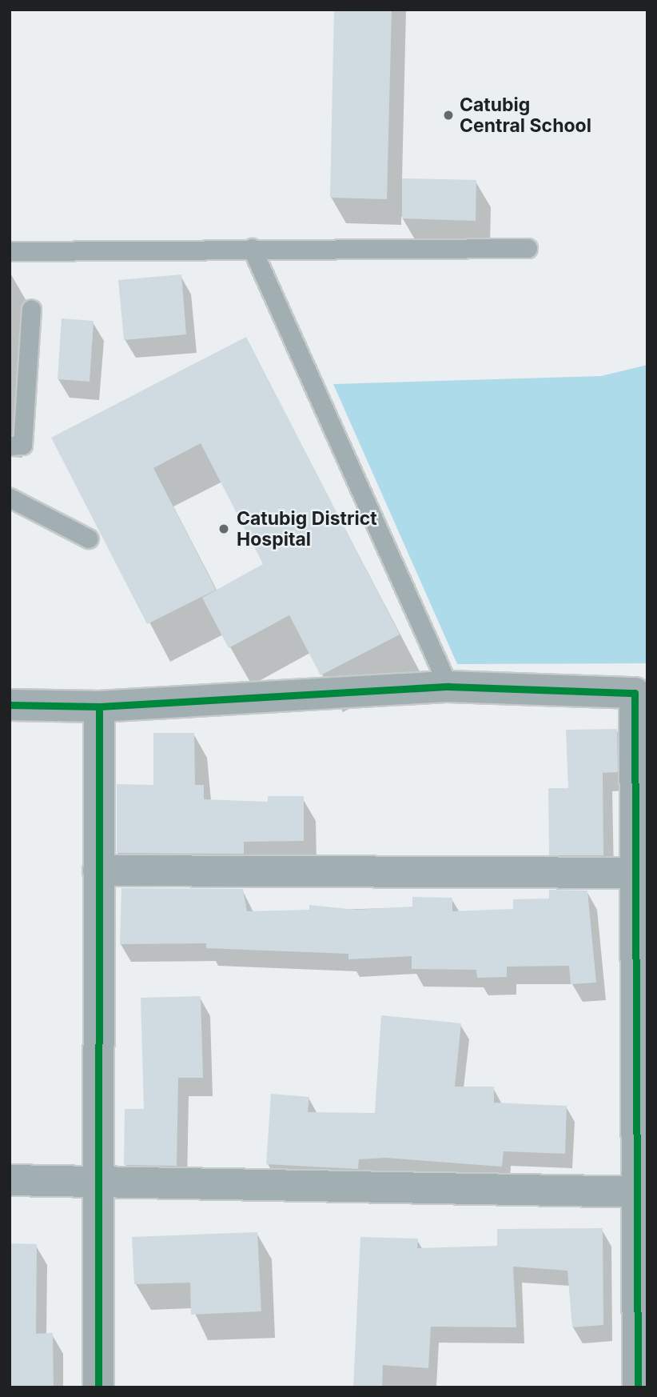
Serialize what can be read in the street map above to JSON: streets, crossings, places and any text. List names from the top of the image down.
{
  "places": ["Catubig Central School", "Catubig District Hospital"]
}
